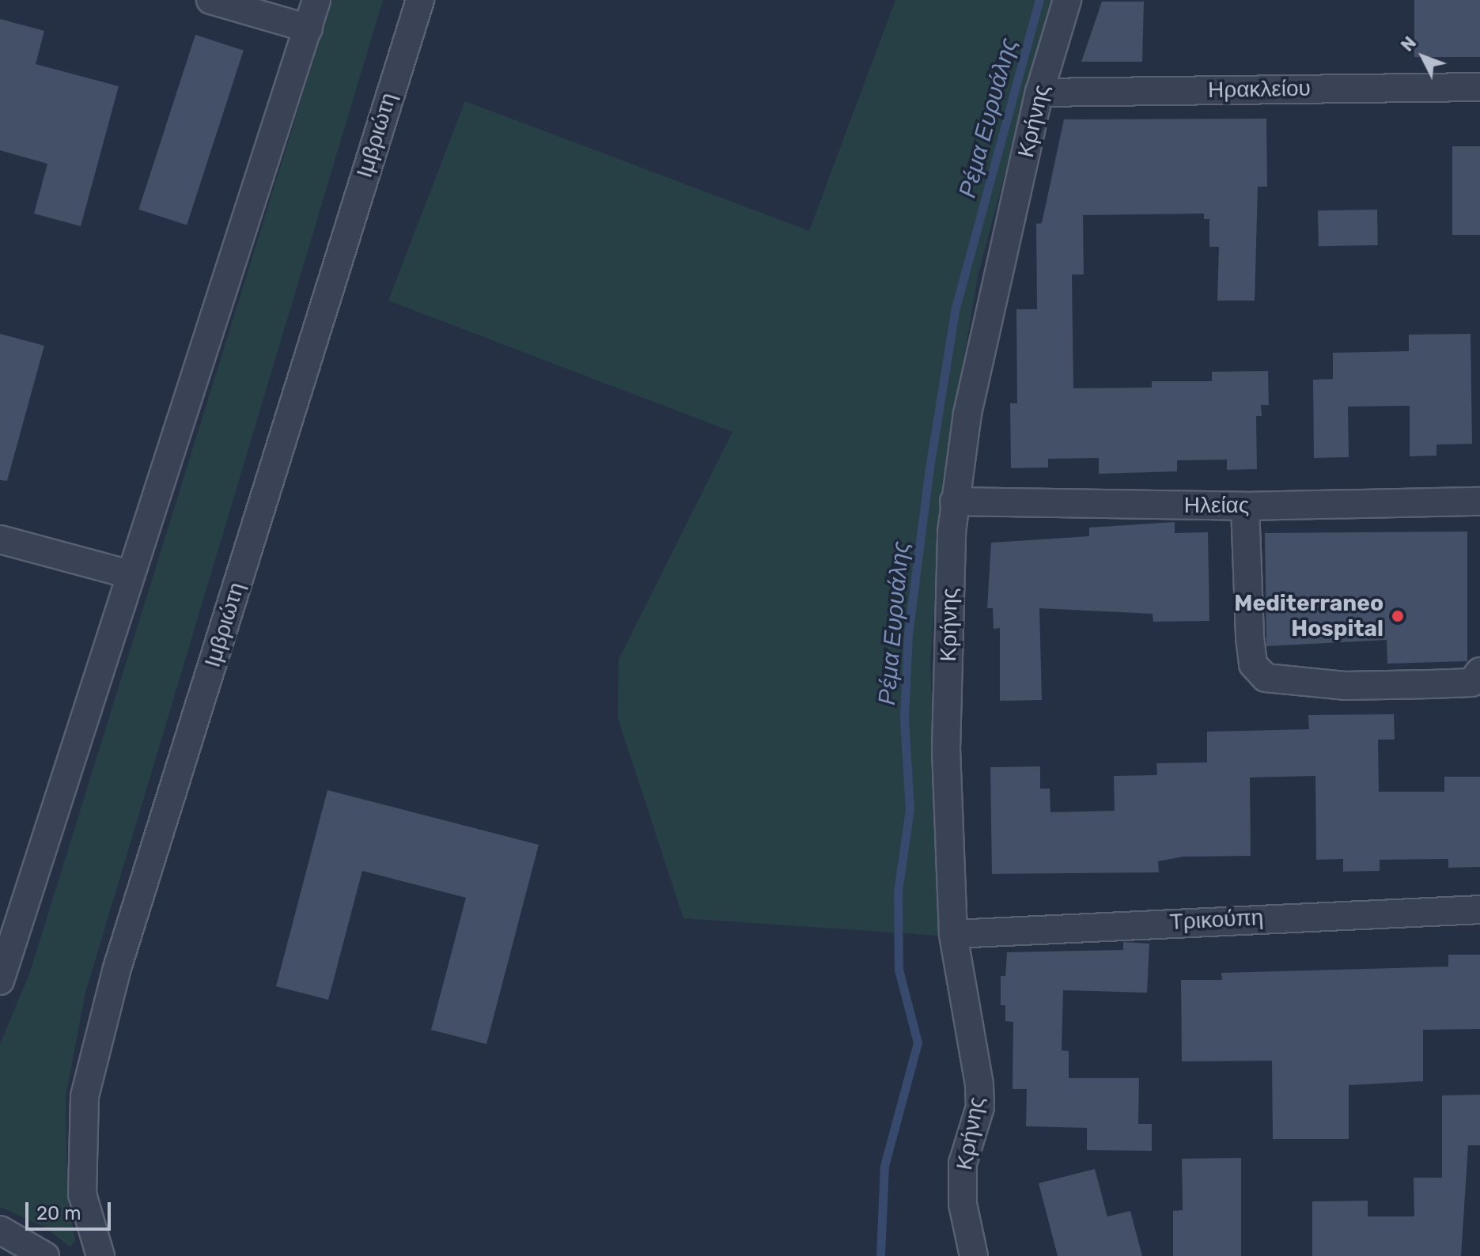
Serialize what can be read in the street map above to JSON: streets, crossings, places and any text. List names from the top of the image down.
{
  "streets": {
    "street": [
      "Ηρακλείου",
      "Κρήνης",
      "Ιμβριώτη",
      "Ηλείας",
      "Τρικούπη"
    ]
  },
  "crossings": [
    ["Ηρακλείου", "Κρήνης"],
    ["Κρήνης", "Ηλείας"],
    ["Κρήνης", "Τρικούπη"]
  ],
  "water": ["Ρέμα Ευρυάλης"],
  "places": ["Mediterraneo Hospital"],
  "scale_bar": "20 m",
  "north": "top left"
}
